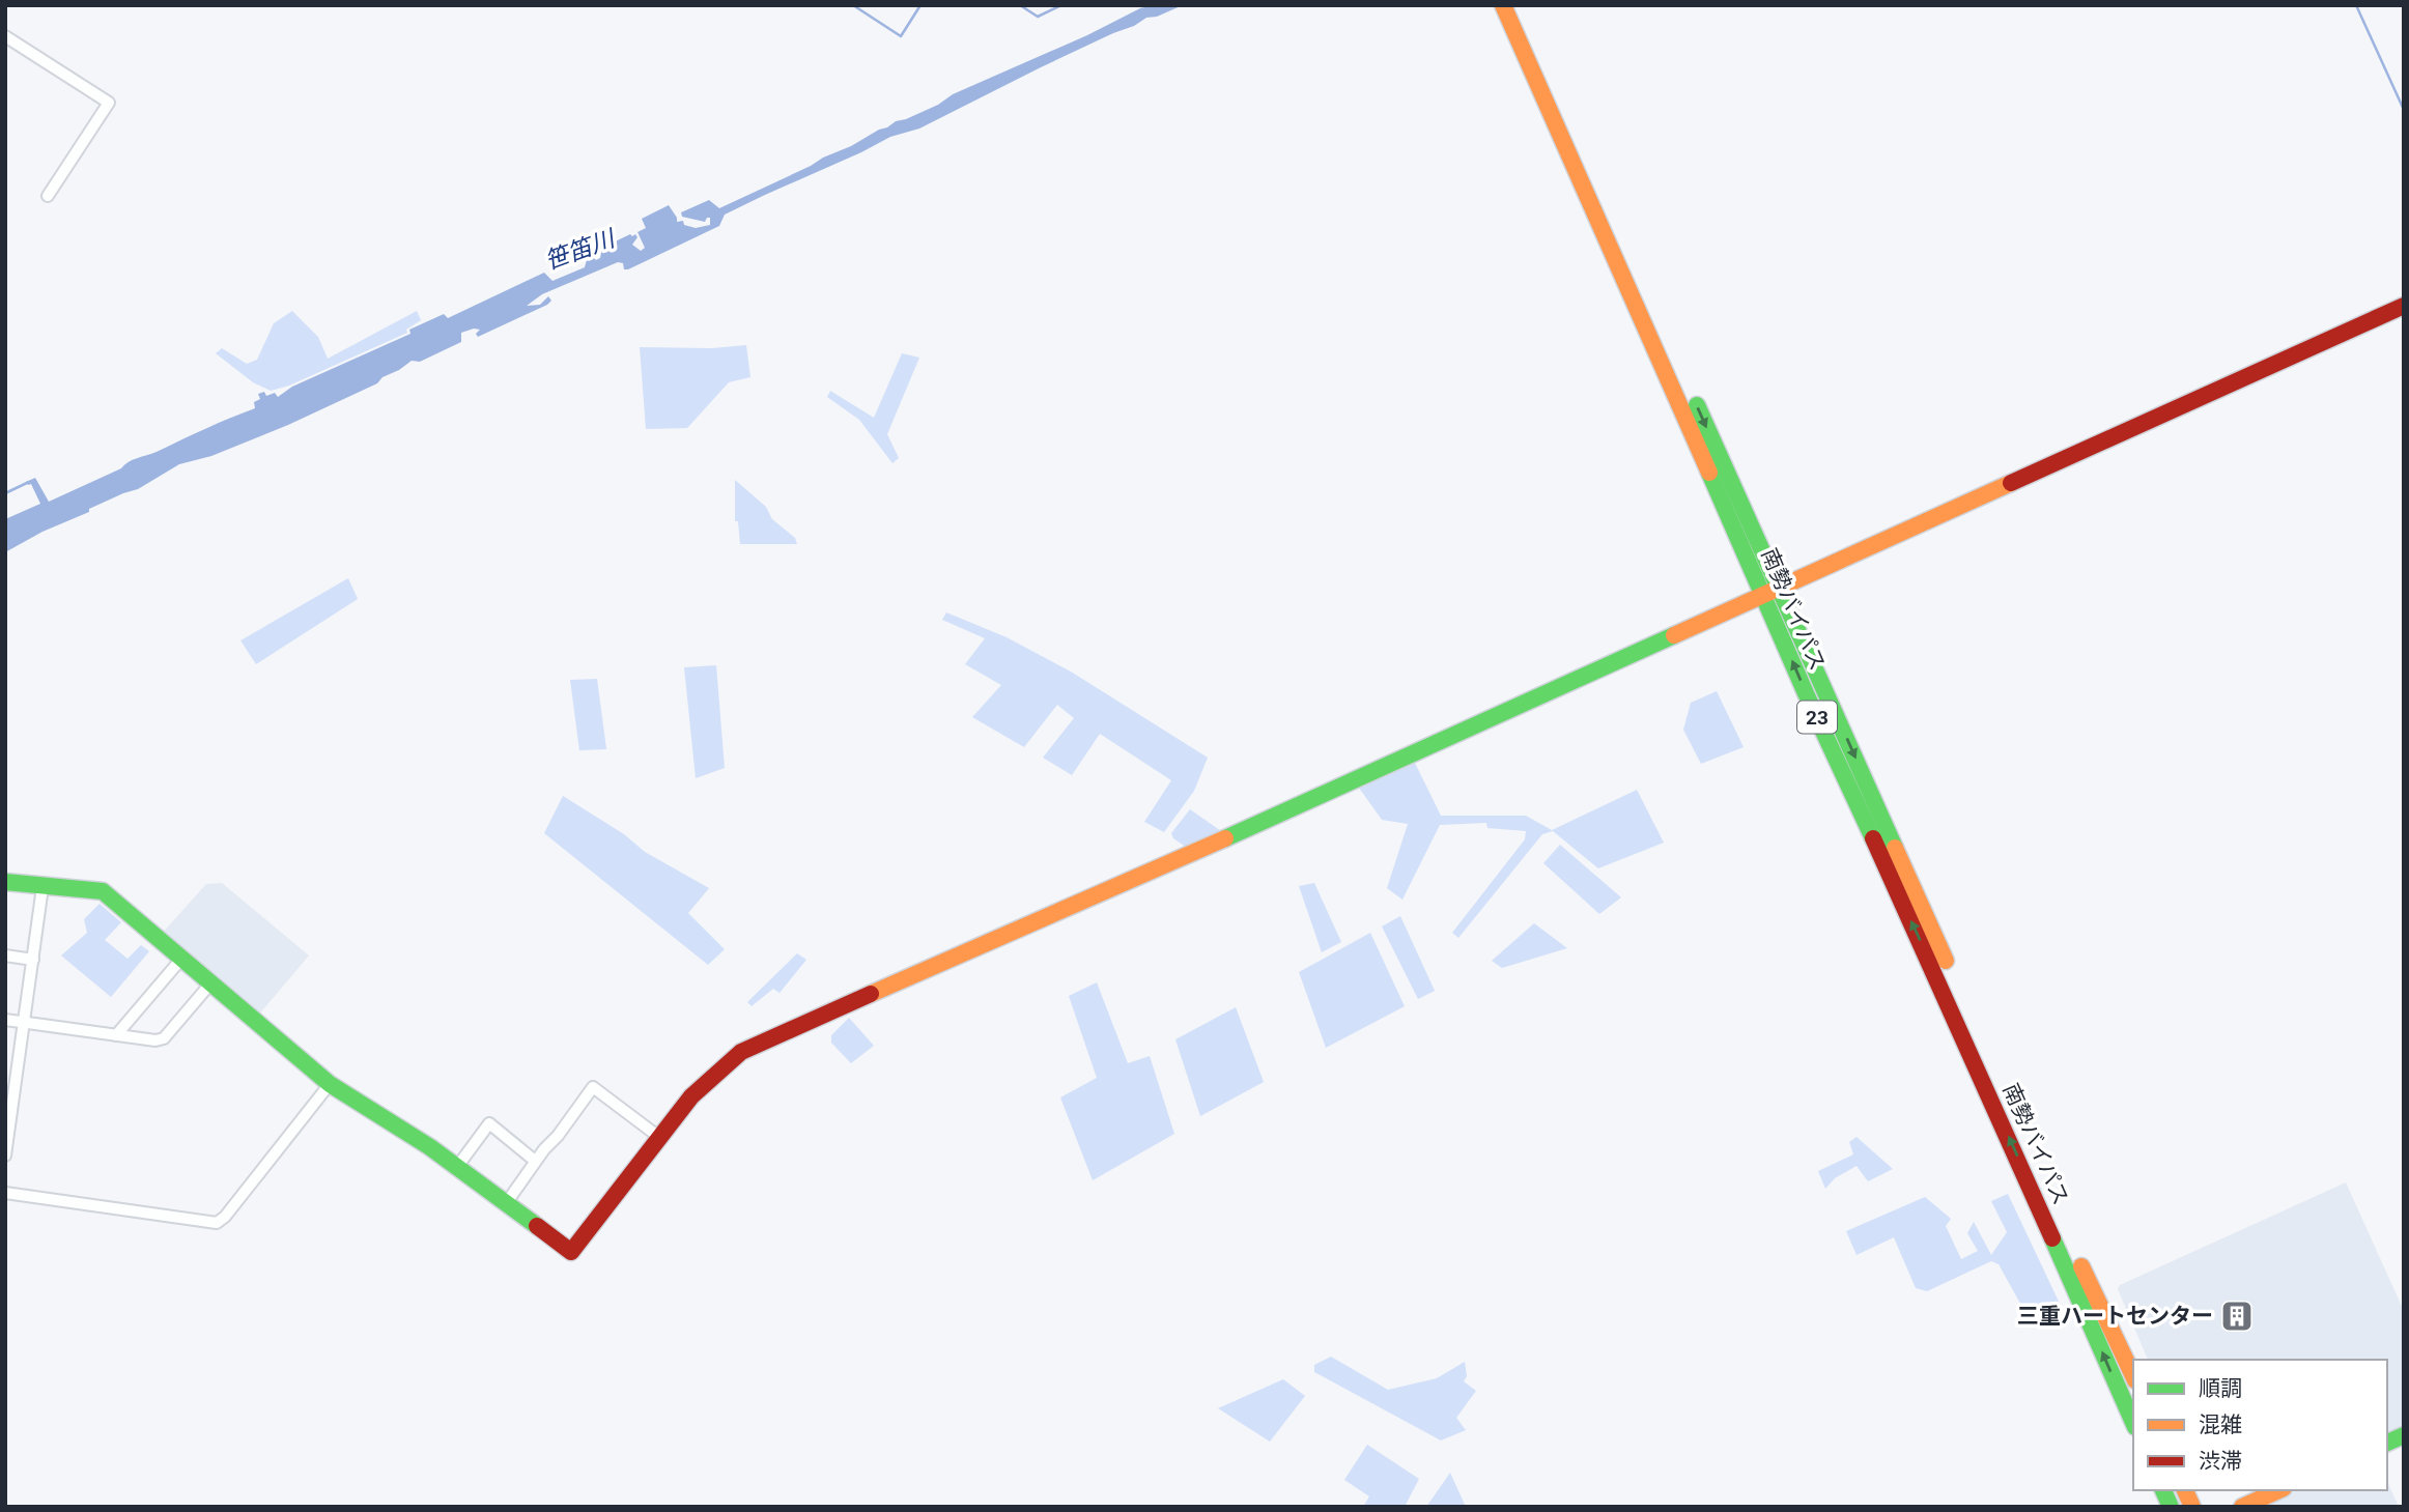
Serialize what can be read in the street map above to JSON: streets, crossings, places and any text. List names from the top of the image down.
{
  "streets": {
    "main road": ["南勢バイパス", "23"]
  },
  "water": ["笹笛川"],
  "places": {
    "building": ["三重ハートセンター"]
  },
  "legend": ["順調", "混雑", "渋滞"]
}
